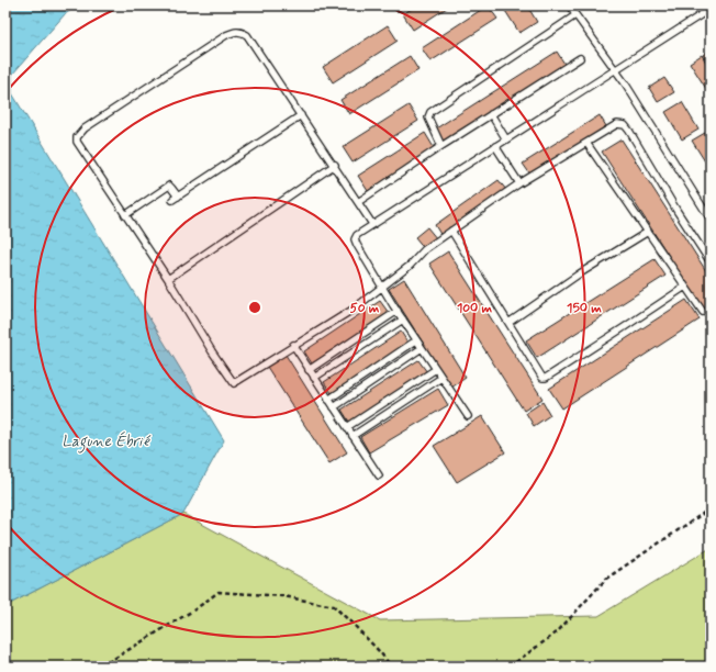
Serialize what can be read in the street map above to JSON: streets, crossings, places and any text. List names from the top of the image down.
{
  "water": ["Lagune Ébrié"],
  "rings": ["50 m", "100 m", "150 m"]
}
